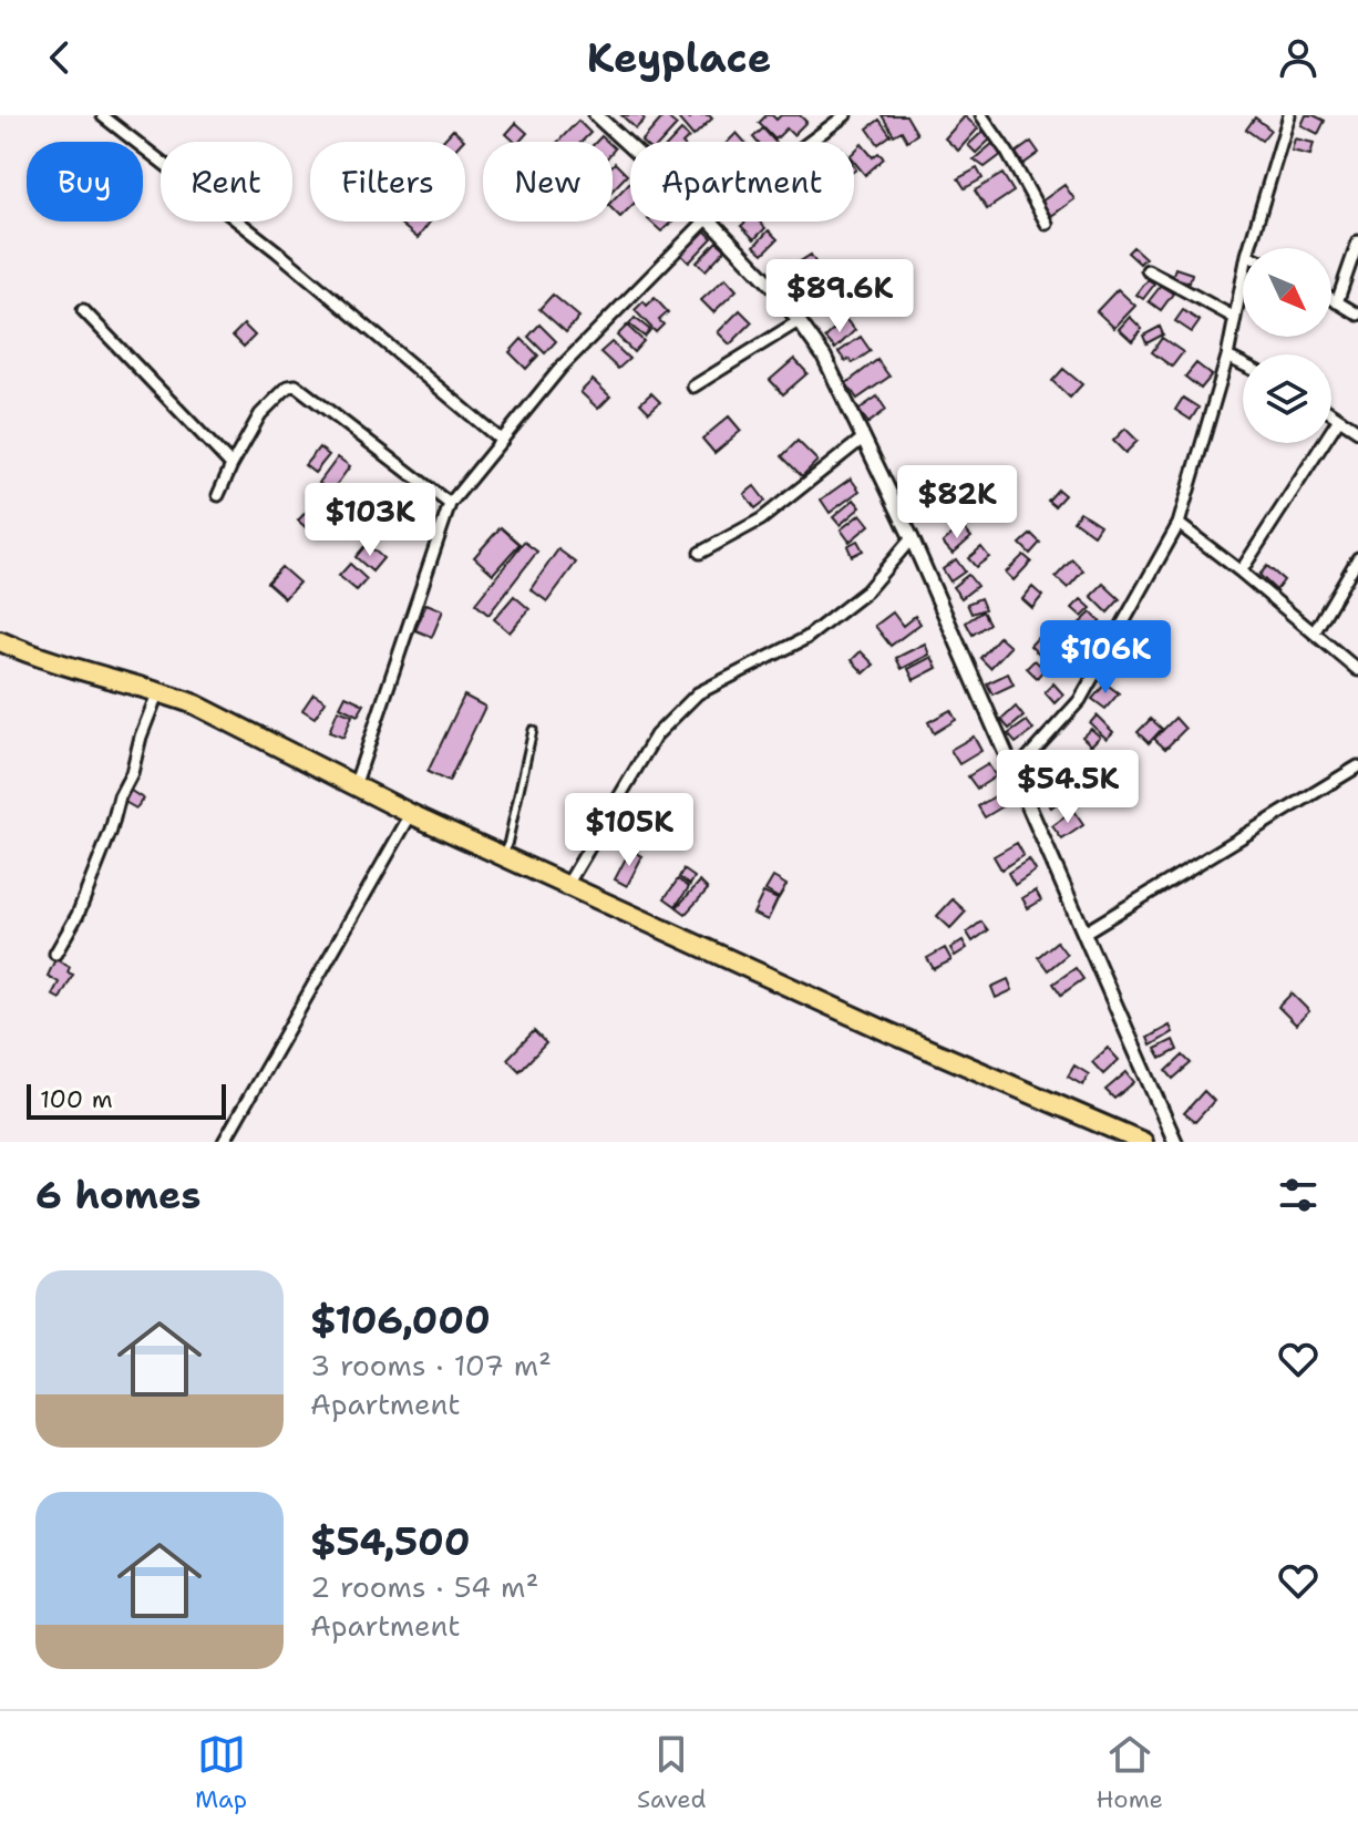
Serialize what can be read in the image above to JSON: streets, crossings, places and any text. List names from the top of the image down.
{
  "scale_bar": "100 m",
  "north": "bottom right",
  "page": {
    "header": "Keyplace",
    "chip": [
      "Buy",
      "Rent",
      "Filters",
      "New",
      "Apartment"
    ],
    "price": [
      "$89.6K",
      "$82K",
      "$103K",
      "$106K",
      "$54.5K",
      "$105K"
    ],
    "scale": "100 m",
    "heading": "6 homes",
    "list": [
      {
        "name": "$106,000",
        "note": "3 rooms · 107 m² · Apartment"
      },
      {
        "name": "$54,500",
        "note": "2 rooms · 54 m² · Apartment"
      }
    ],
    "tabs": ["Map", "Saved", "Home"]
  }
}
